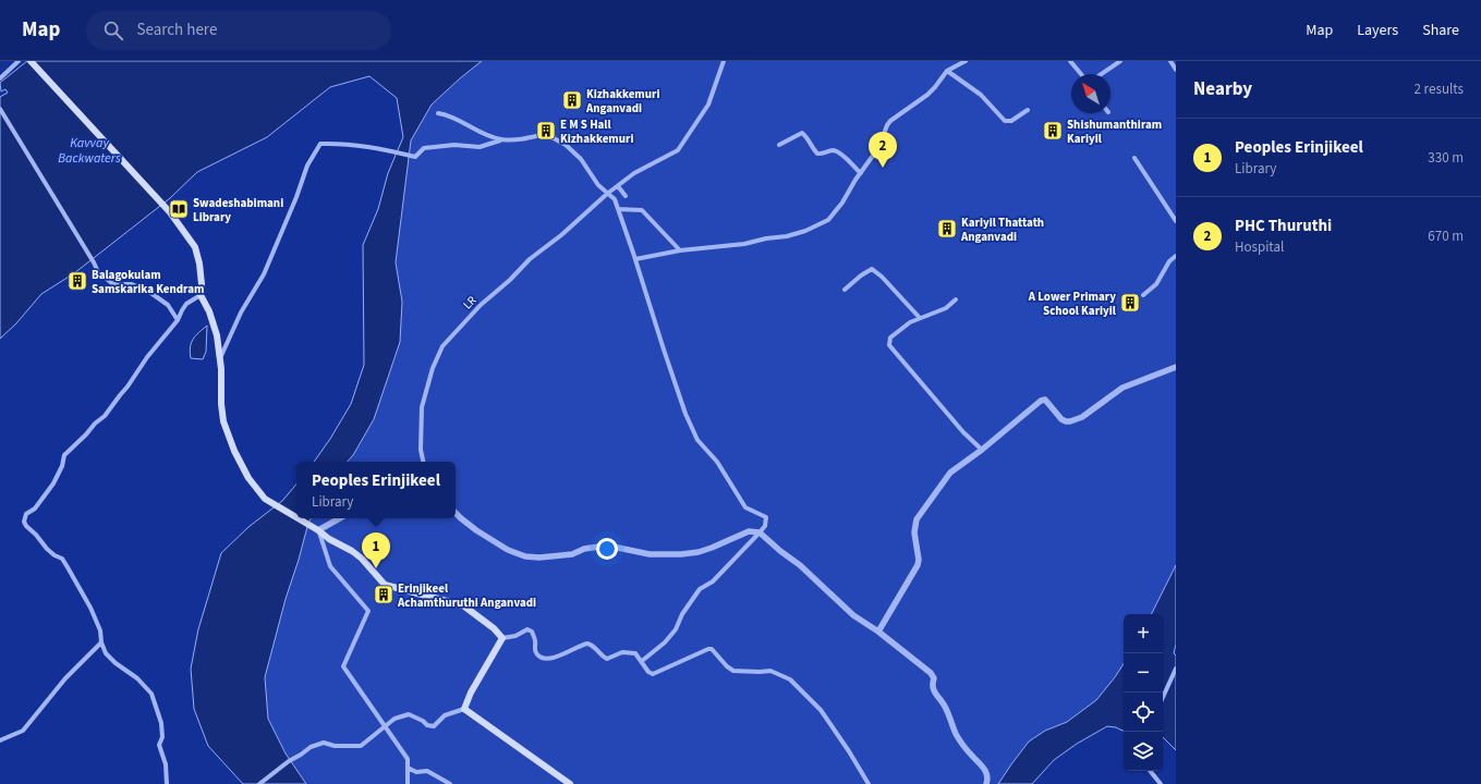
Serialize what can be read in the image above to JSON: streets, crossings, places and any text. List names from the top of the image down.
{
  "streets": {
    "street": ["LR"]
  },
  "water": ["Kavvay Backwaters"],
  "places": {
    "building": [
      "Kizhakkemuri Anganvadi",
      "E M S Hall Kizhakkemuri",
      "Shishumanthiram Kariyil",
      "Kariyil Thattath Anganvadi",
      "Balagokulam Samskarika Kendram",
      "A Lower Primary School Kariyil",
      "Erinjikeel Achamthuruthi Anganvadi"
    ],
    "library": ["Swadeshabimani Library"]
  },
  "north": "top left",
  "page": {
    "header": "Map",
    "search": "Search here",
    "nav": ["Map", "Layers", "Share"],
    "heading": ["Nearby", "2 results"],
    "list": [
      {
        "mark": "1",
        "name": "Peoples Erinjikeel",
        "note": "Library",
        "value": "330 m"
      },
      {
        "mark": "2",
        "name": "PHC Thuruthi",
        "note": "Hospital",
        "value": "670 m"
      }
    ],
    "pins": ["2", "1"],
    "popup": ["Peoples Erinjikeel", "Library"],
    "map_buttons": ["+", "−"]
  }
}
